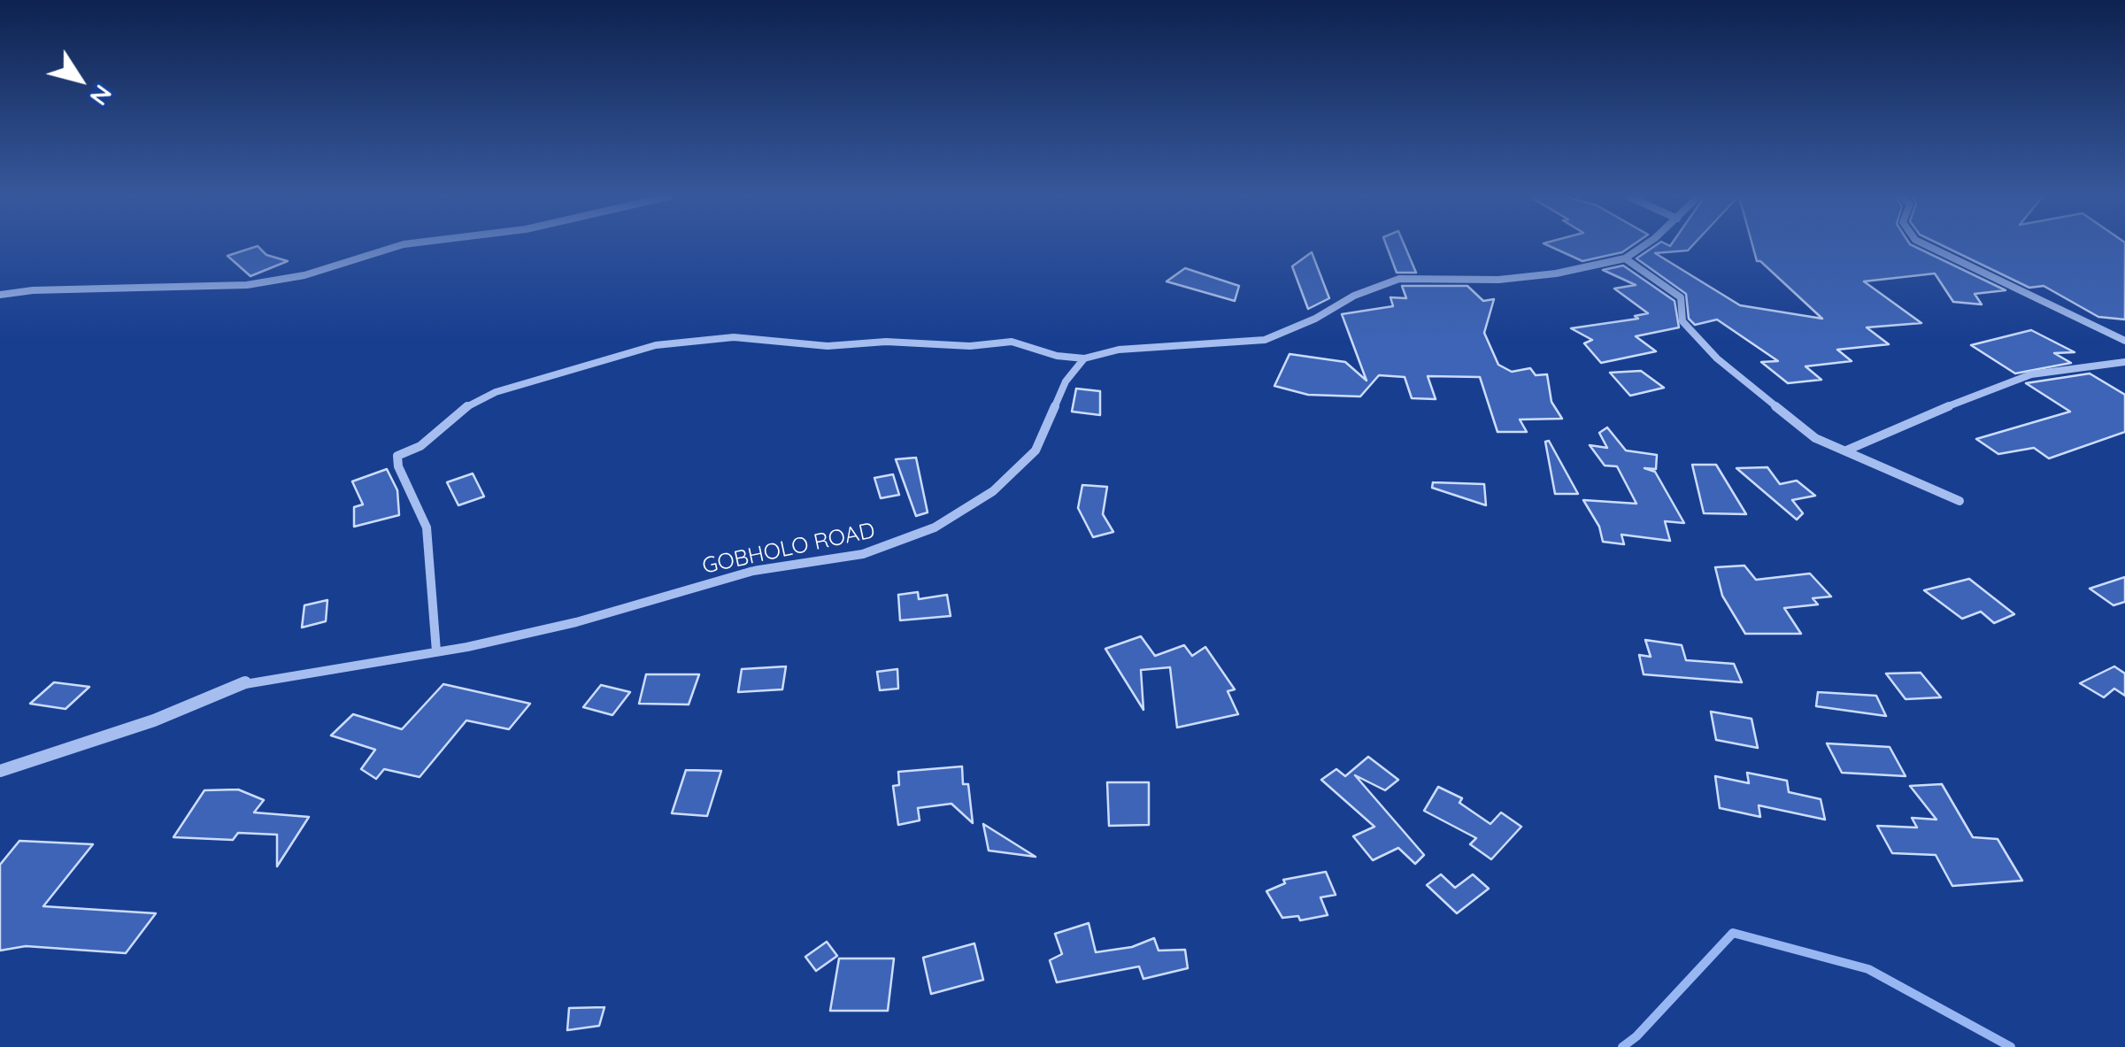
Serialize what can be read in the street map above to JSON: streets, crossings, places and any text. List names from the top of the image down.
{
  "streets": {
    "street": ["GOBHOLO ROAD"]
  },
  "north": "bottom right"
}
